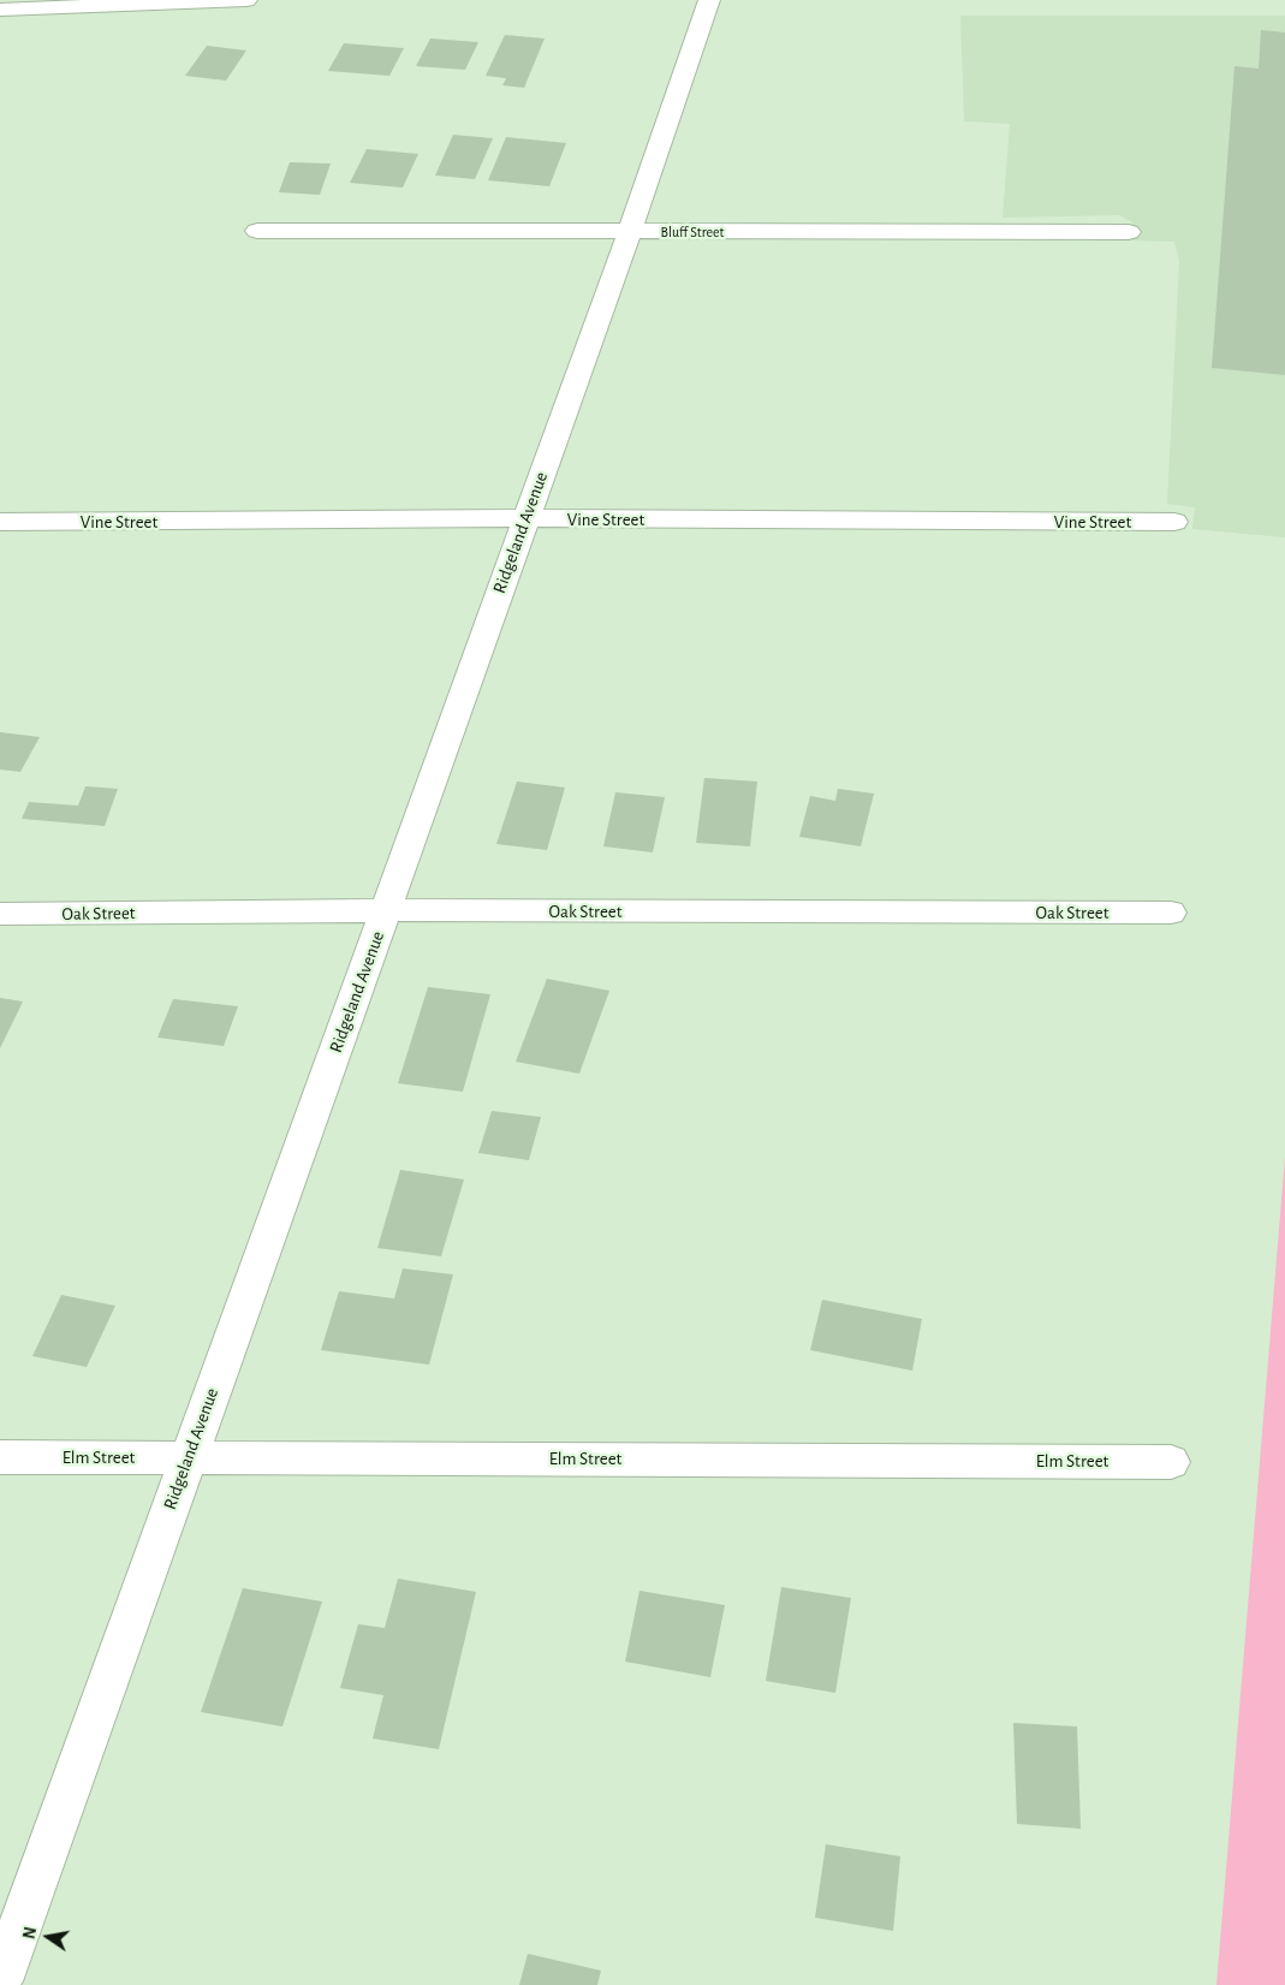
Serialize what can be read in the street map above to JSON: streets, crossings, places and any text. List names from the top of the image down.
{
  "streets": {
    "street": [
      "Bluff Street",
      "Vine Street",
      "Ridgeland Avenue",
      "Oak Street",
      "Elm Street"
    ]
  },
  "crossings": [
    ["Bluff Street", "Ridgeland Avenue"],
    ["Vine Street", "Ridgeland Avenue"],
    ["Ridgeland Avenue", "Oak Street"],
    ["Ridgeland Avenue", "Elm Street"]
  ],
  "north": "left"
}
